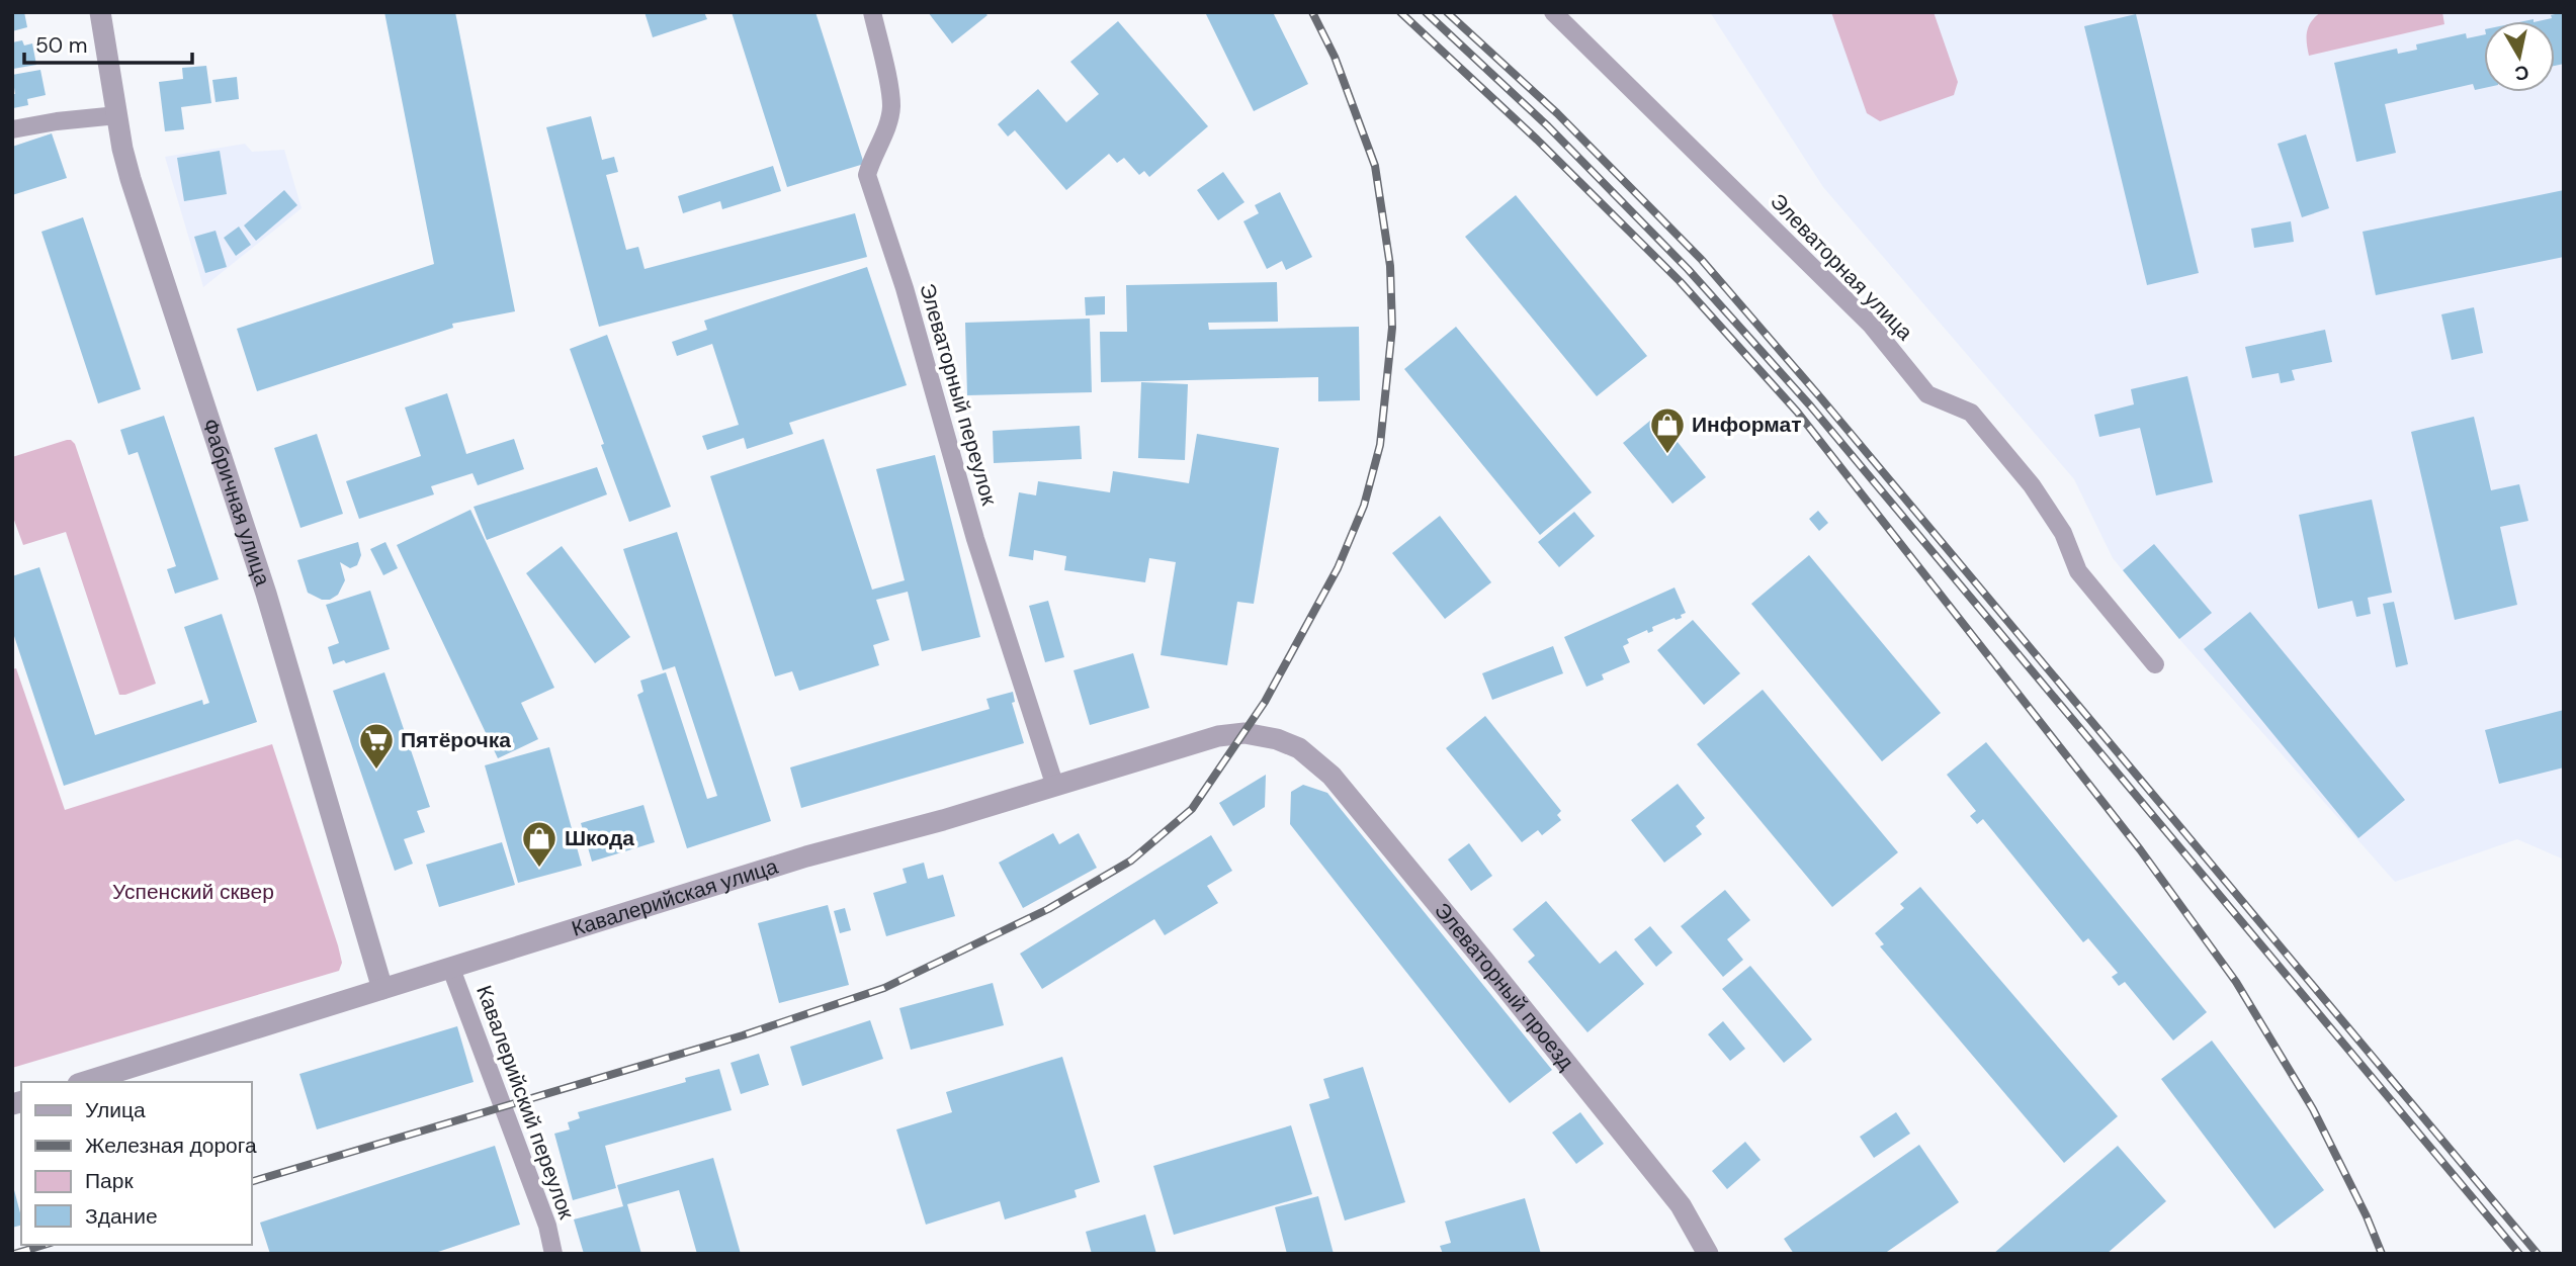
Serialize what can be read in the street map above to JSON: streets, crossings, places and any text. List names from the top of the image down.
{
  "streets": {
    "street": [
      "Элеваторная улица",
      "Элеваторный переулок",
      "Фабричная улица",
      "Кавалерийская улица",
      "Элеваторный проезд",
      "Кавалерийский переулок"
    ]
  },
  "crossings": [
    ["Элеваторный переулок", "Кавалерийская улица"],
    ["Фабричная улица", "Кавалерийская улица"],
    ["Кавалерийская улица", "Элеваторный проезд"],
    ["Кавалерийская улица", "Кавалерийский переулок"]
  ],
  "parks": ["Успенский сквер"],
  "places": {
    "shop": ["Информат", "Шкода"],
    "supermarket": ["Пятёрочка"]
  },
  "legend": [
    "Улица",
    "Железная дорога",
    "Парк",
    "Здание"
  ],
  "scale_bar": "50 m",
  "north": "bottom"
}
